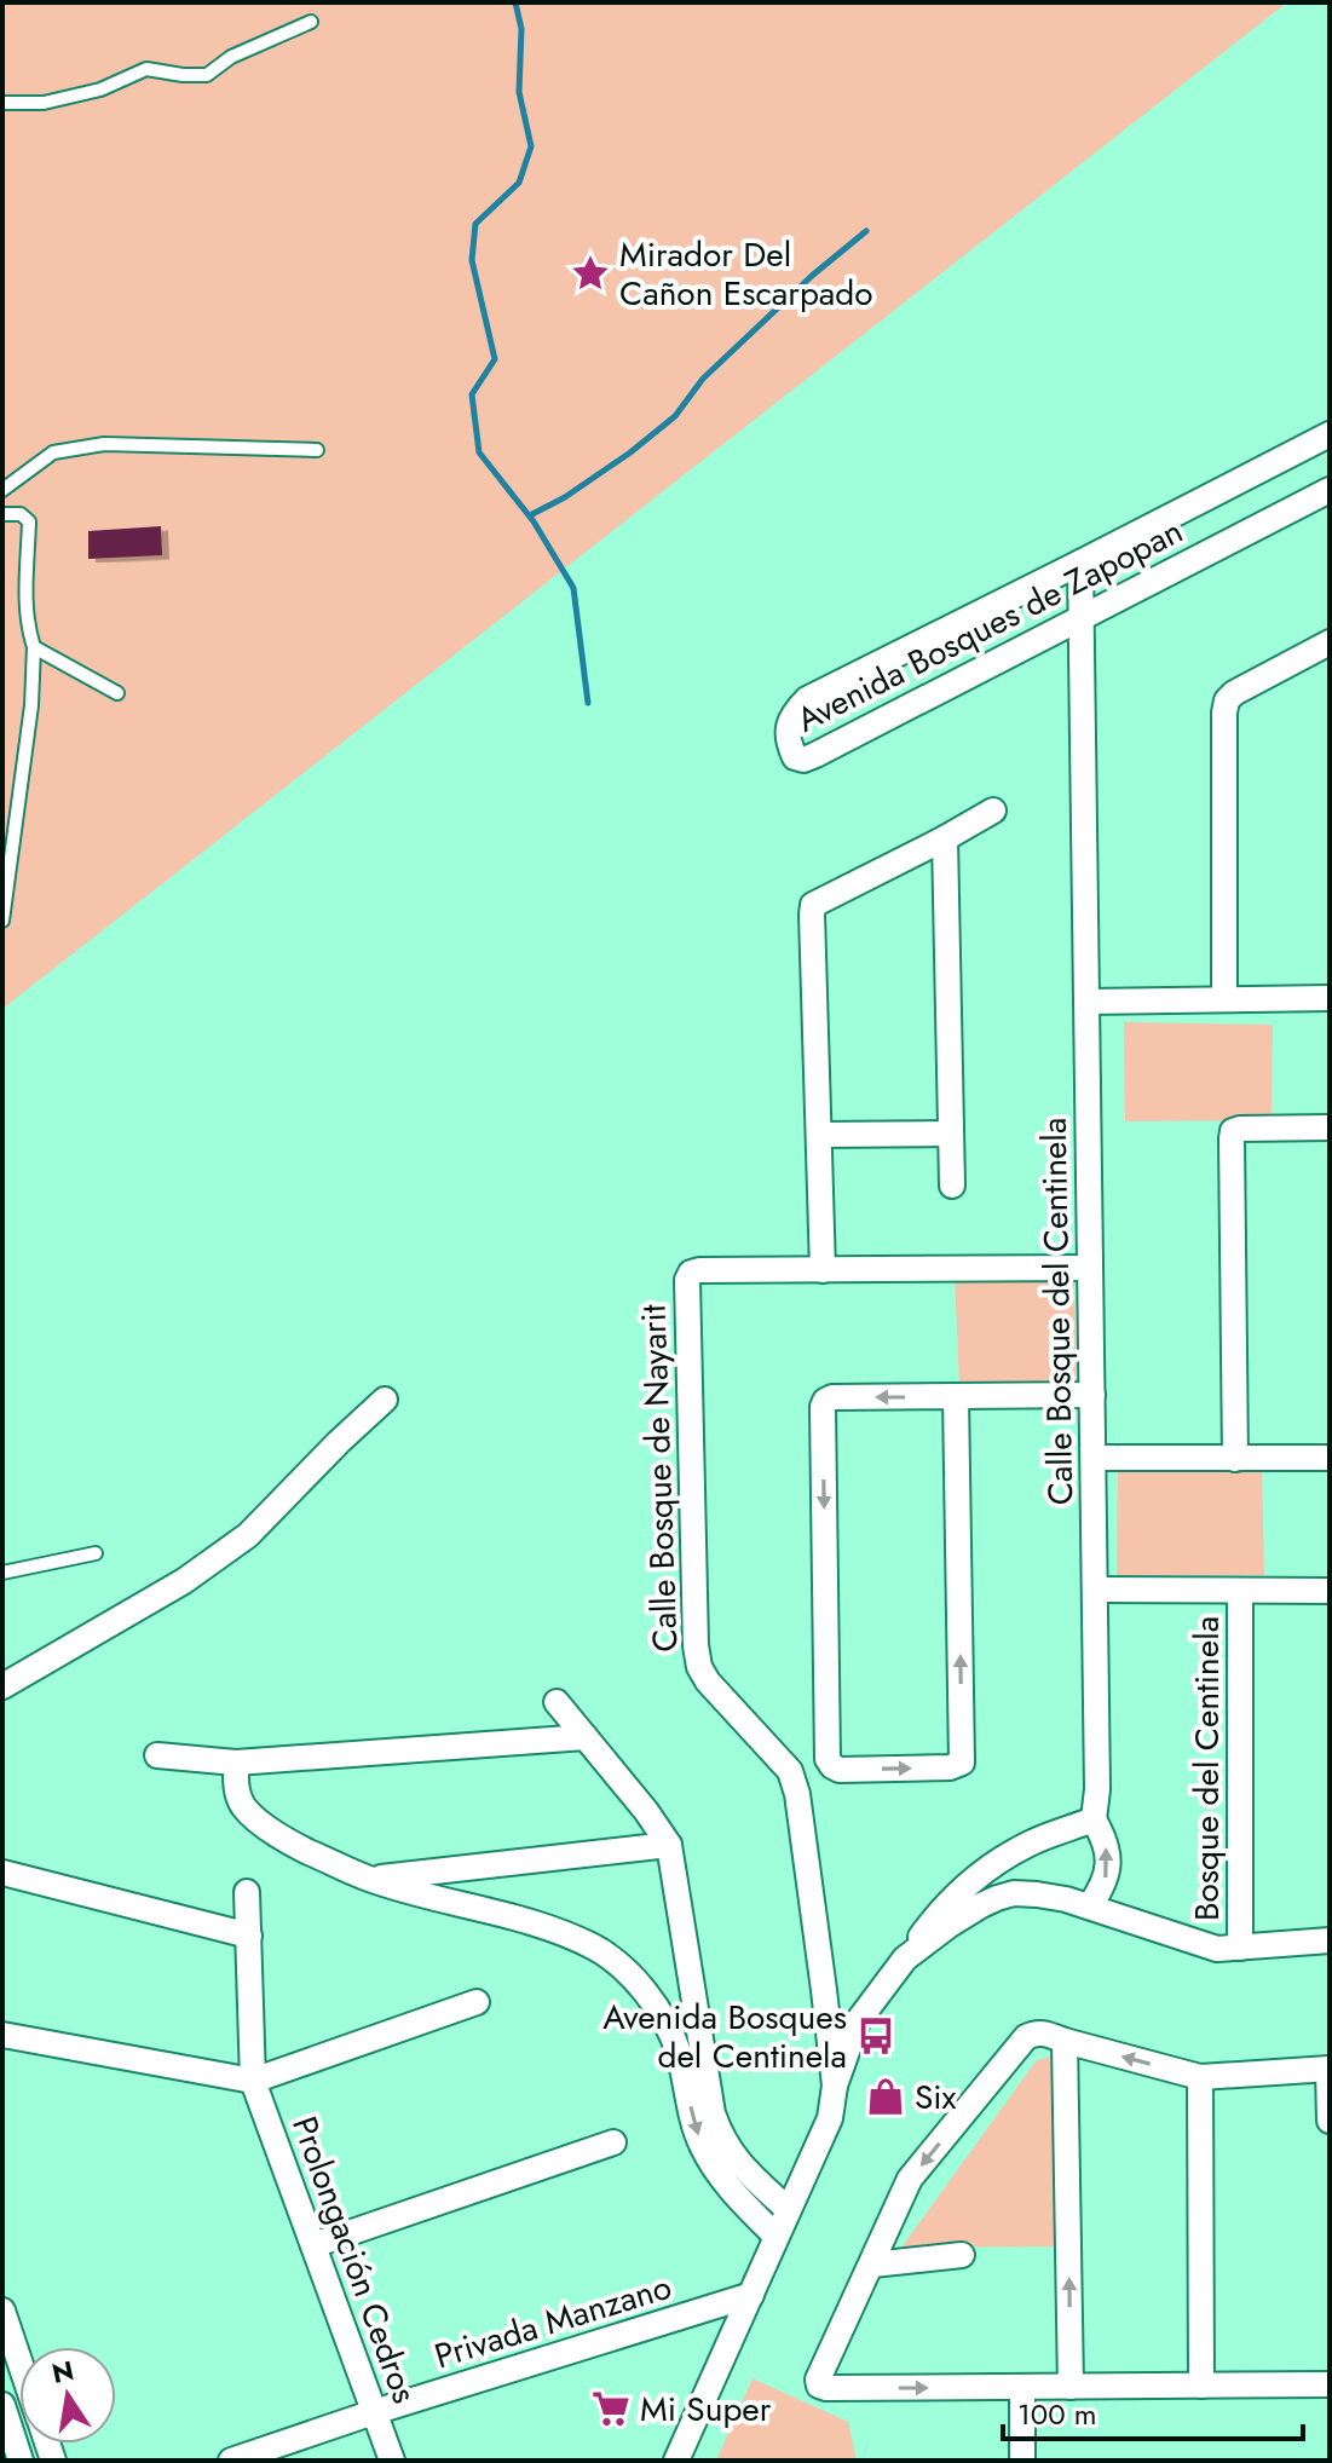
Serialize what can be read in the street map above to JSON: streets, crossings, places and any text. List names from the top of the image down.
{
  "streets": {
    "street": [
      "Avenida Bosques de Zapopan",
      "Calle Bosque del Centinela",
      "Calle Bosque de Nayarit",
      "Bosque del Centinela",
      "Prolongación Cedros",
      "Privada Manzano"
    ]
  },
  "crossings": [
    ["Avenida Bosques de Zapopan", "Calle Bosque del Centinela"],
    ["Prolongación Cedros", "Privada Manzano"]
  ],
  "places": {
    "place": ["Mirador Del Cañon Escarpado"],
    "bus stop": ["Avenida Bosques del Centinela"],
    "shop": ["Six"],
    "supermarket": ["Mi Super"]
  },
  "scale_bar": "100 m",
  "north": "top"
}
